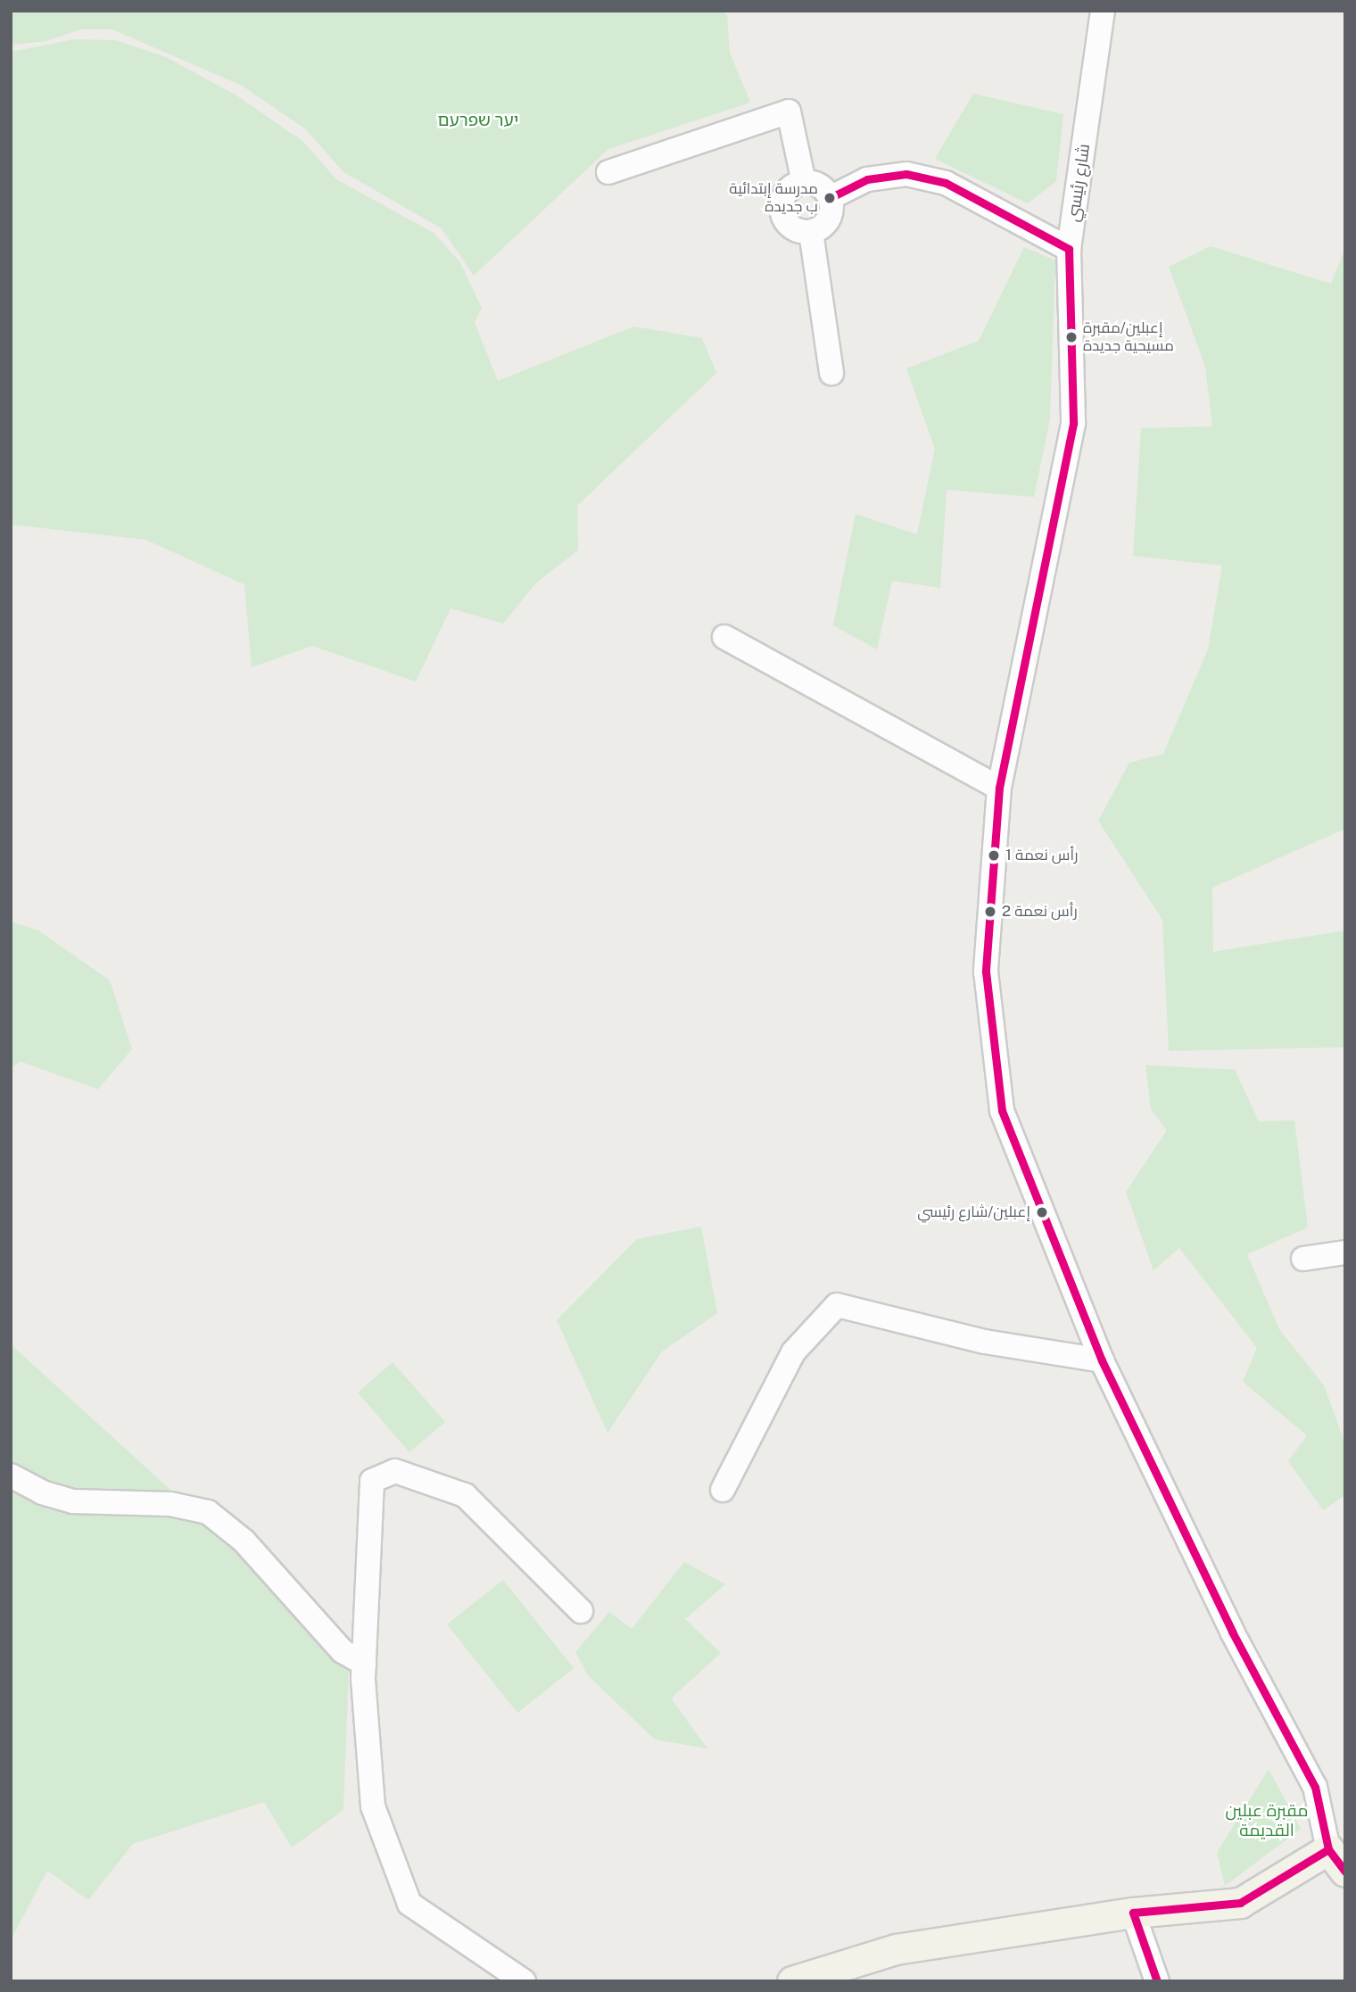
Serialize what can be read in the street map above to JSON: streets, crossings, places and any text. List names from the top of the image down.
{
  "streets": {
    "street": ["شارع رئيسي"]
  },
  "parks": ["יער שפרעם", "مقبرة عبلين القديمة"],
  "places": [
    "مدرسة إبتدائية ب جديدة",
    "إعبلين/مقبرة مسيحية جديدة",
    "رأس نعمة 1",
    "رأس نعمة 2",
    "إعبلين/شارع رئيسي"
  ],
  "lines": ["transit line 2"]
}
